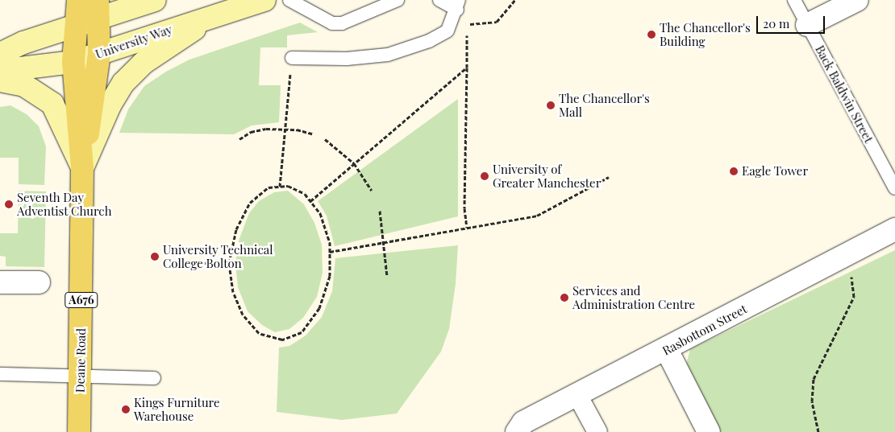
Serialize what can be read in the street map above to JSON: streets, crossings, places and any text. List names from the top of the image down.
{
  "streets": {
    "main road": ["University Way", "A676", "Deane Road"],
    "street": ["Rasbottom Street"],
    "lane": ["Back Baldwin Street"]
  },
  "crossings": [
    ["University Way", "Deane Road"]
  ],
  "places": [
    "The Chancellor's Building",
    "The Chancellor's Mall",
    "Eagle Tower",
    "University of Greater Manchester",
    "Seventh Day Adventist Church",
    "University Technical College Bolton",
    "Services and Administration Centre",
    "Kings Furniture Warehouse"
  ],
  "scale_bar": "20 m"
}
